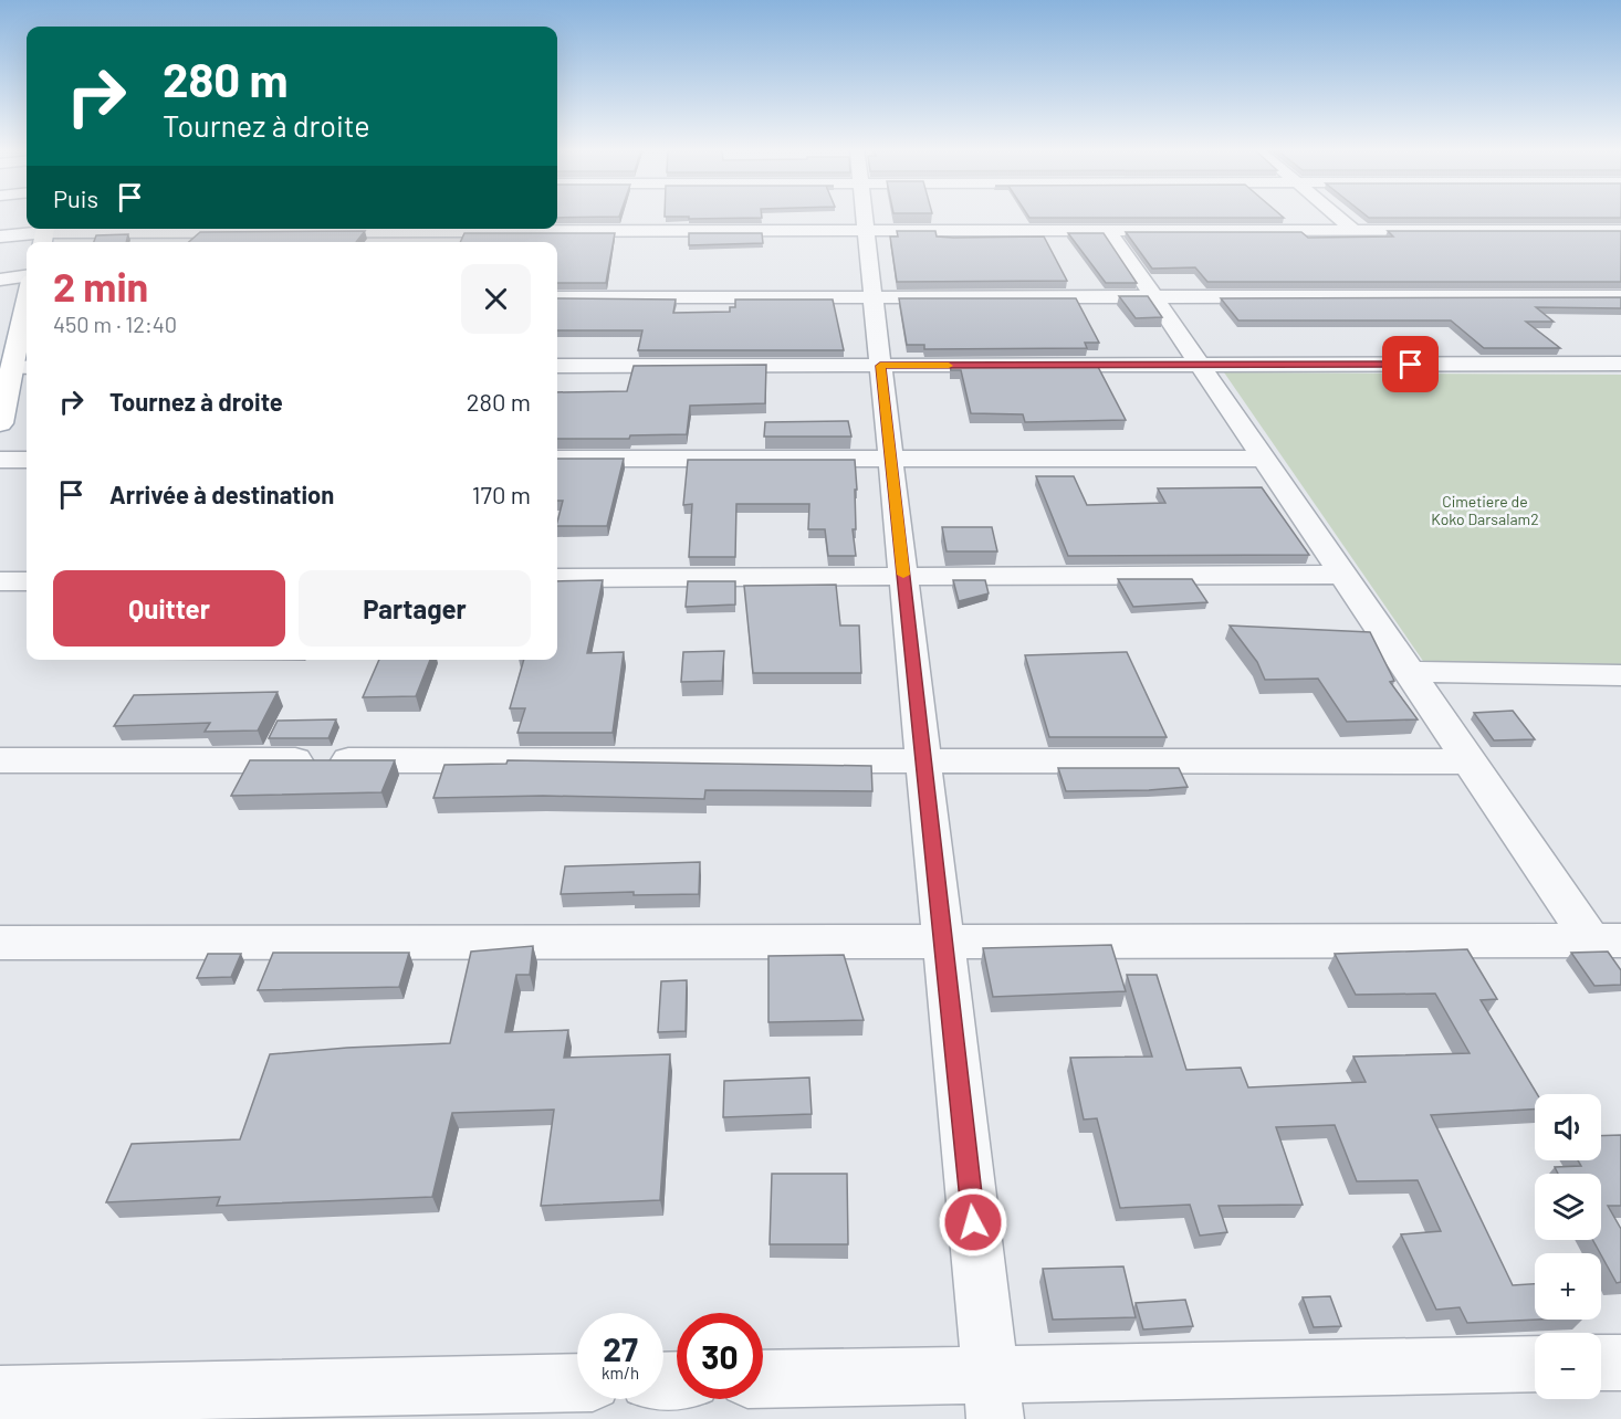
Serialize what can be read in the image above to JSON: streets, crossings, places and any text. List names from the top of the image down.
{
  "parks": ["Cimetiere de Koko Darsalam2"],
  "page": {
    "turn": ["280 m", "Tournez à droite"],
    "then": "Puis",
    "heading": ["2 min", "450 m · 12:40"],
    "list": [
      {
        "name": "Tournez à droite",
        "value": "280 m"
      },
      {
        "name": "Arrivée à destination",
        "value": "170 m"
      }
    ],
    "buttons": ["Quitter", "Partager"],
    "map_buttons": ["+", "−"],
    "speed": "27 km/h",
    "limit": "30"
  }
}
